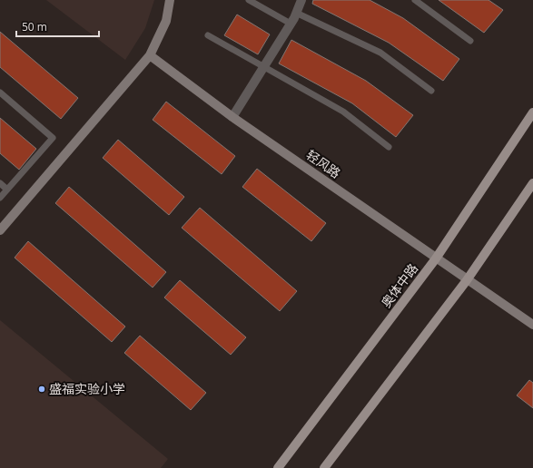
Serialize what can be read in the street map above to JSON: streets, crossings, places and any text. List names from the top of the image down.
{
  "streets": {
    "main road": ["奥体中路"],
    "street": ["轻风路"]
  },
  "crossings": [
    ["轻风路", "奥体中路"]
  ],
  "places": ["盛福实验小学"],
  "scale_bar": "50 m"
}
